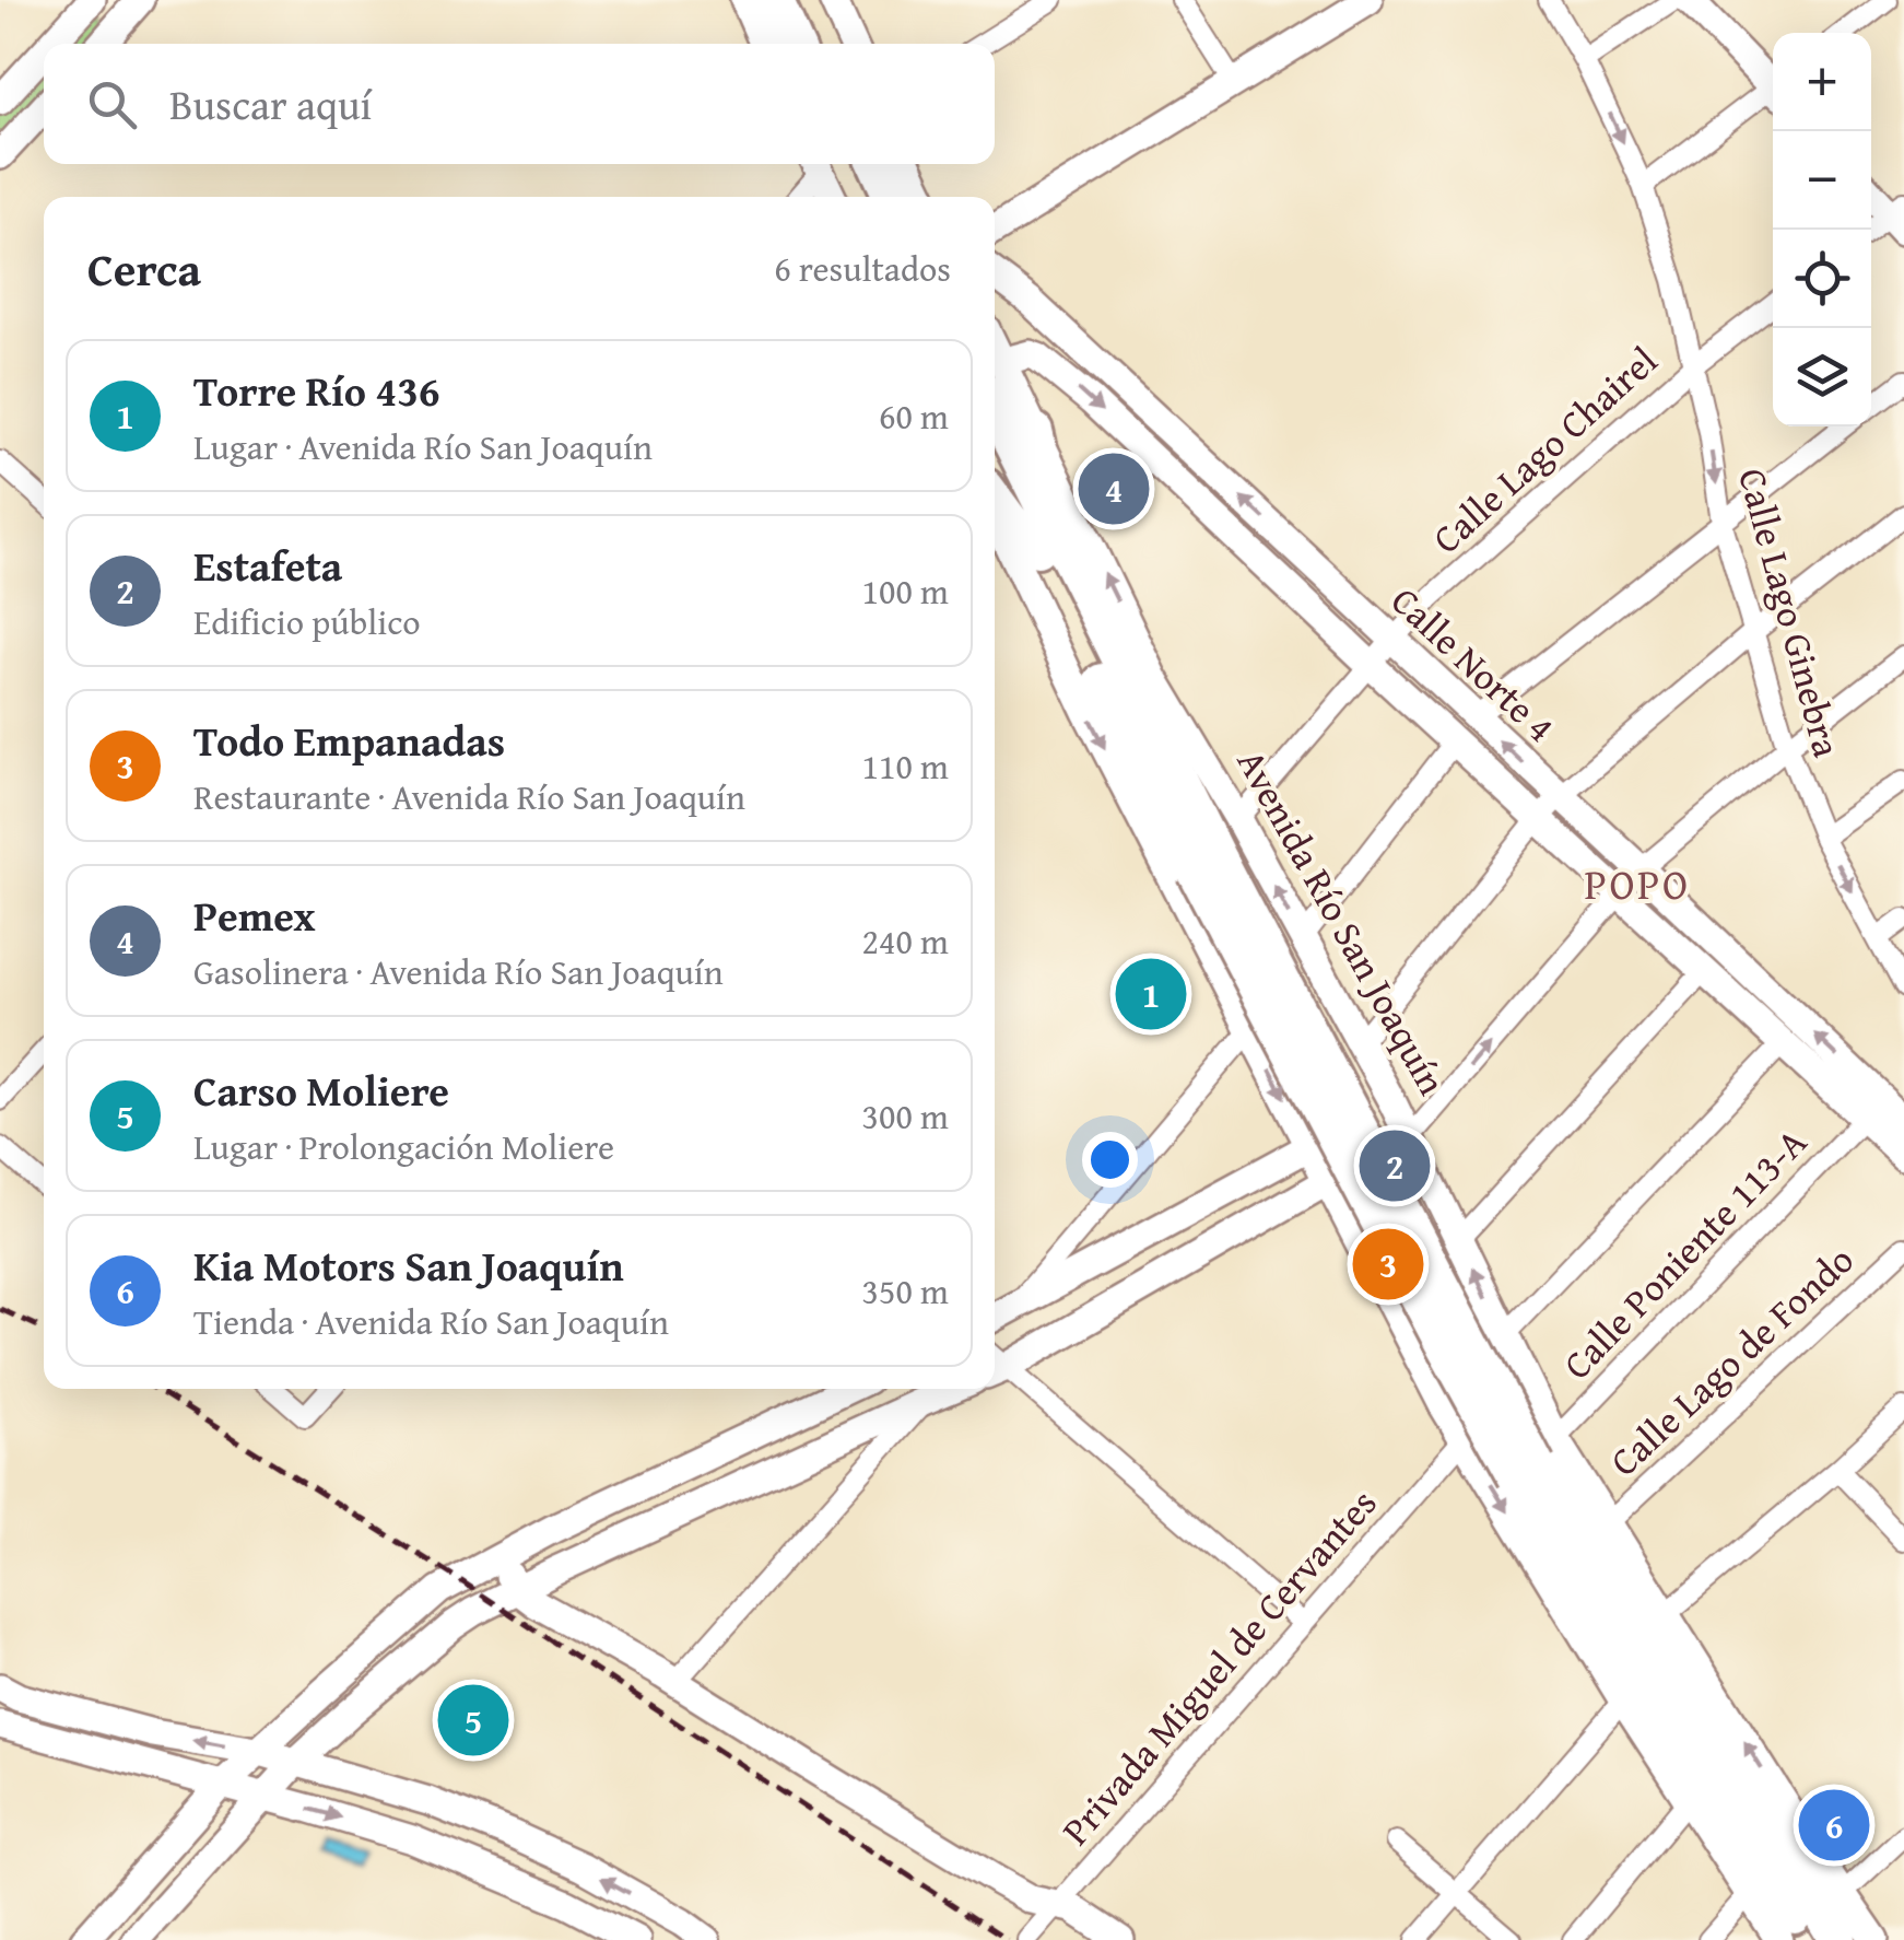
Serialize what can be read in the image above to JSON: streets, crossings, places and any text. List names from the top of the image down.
{
  "streets": {
    "highway": ["Avenida Río San Joaquín"],
    "street": [
      "Calle Lago Chairel",
      "Calle Lago Ginebra",
      "Calle Norte 4",
      "Calle Poniente 113-A",
      "Calle Lago de Fondo",
      "Privada Miguel de Cervantes"
    ]
  },
  "crossings": [
    ["Calle Lago Chairel", "Calle Lago Ginebra"],
    ["Calle Lago Chairel", "Calle Norte 4"],
    ["Calle Lago Chairel", "Avenida Río San Joaquín"],
    ["Calle Norte 4", "Calle Poniente 113-A"],
    ["Avenida Río San Joaquín", "Calle Poniente 113-A"],
    ["Avenida Río San Joaquín", "Calle Lago de Fondo"]
  ],
  "one_way": ["Calle Lago Ginebra"],
  "districts": ["POPO"],
  "page": {
    "map_buttons": ["+", "−"],
    "search": "Buscar aquí",
    "heading": ["Cerca", "6 resultados"],
    "list": [
      {
        "mark": "1",
        "name": "Torre Río 436",
        "note": "Lugar · Avenida Río San Joaquín",
        "value": "60 m"
      },
      {
        "mark": "2",
        "name": "Estafeta",
        "note": "Edificio público",
        "value": "100 m"
      },
      {
        "mark": "3",
        "name": "Todo Empanadas",
        "note": "Restaurante · Avenida Río San Joaquín",
        "value": "110 m"
      },
      {
        "mark": "4",
        "name": "Pemex",
        "note": "Gasolinera · Avenida Río San Joaquín",
        "value": "240 m"
      },
      {
        "mark": "5",
        "name": "Carso Moliere",
        "note": "Lugar · Prolongación Moliere",
        "value": "300 m"
      },
      {
        "mark": "6",
        "name": "Kia Motors San Joaquín",
        "note": "Tienda · Avenida Río San Joaquín",
        "value": "350 m"
      }
    ],
    "pins": [
      "4",
      "1",
      "2",
      "3",
      "5",
      "6"
    ]
  }
}
